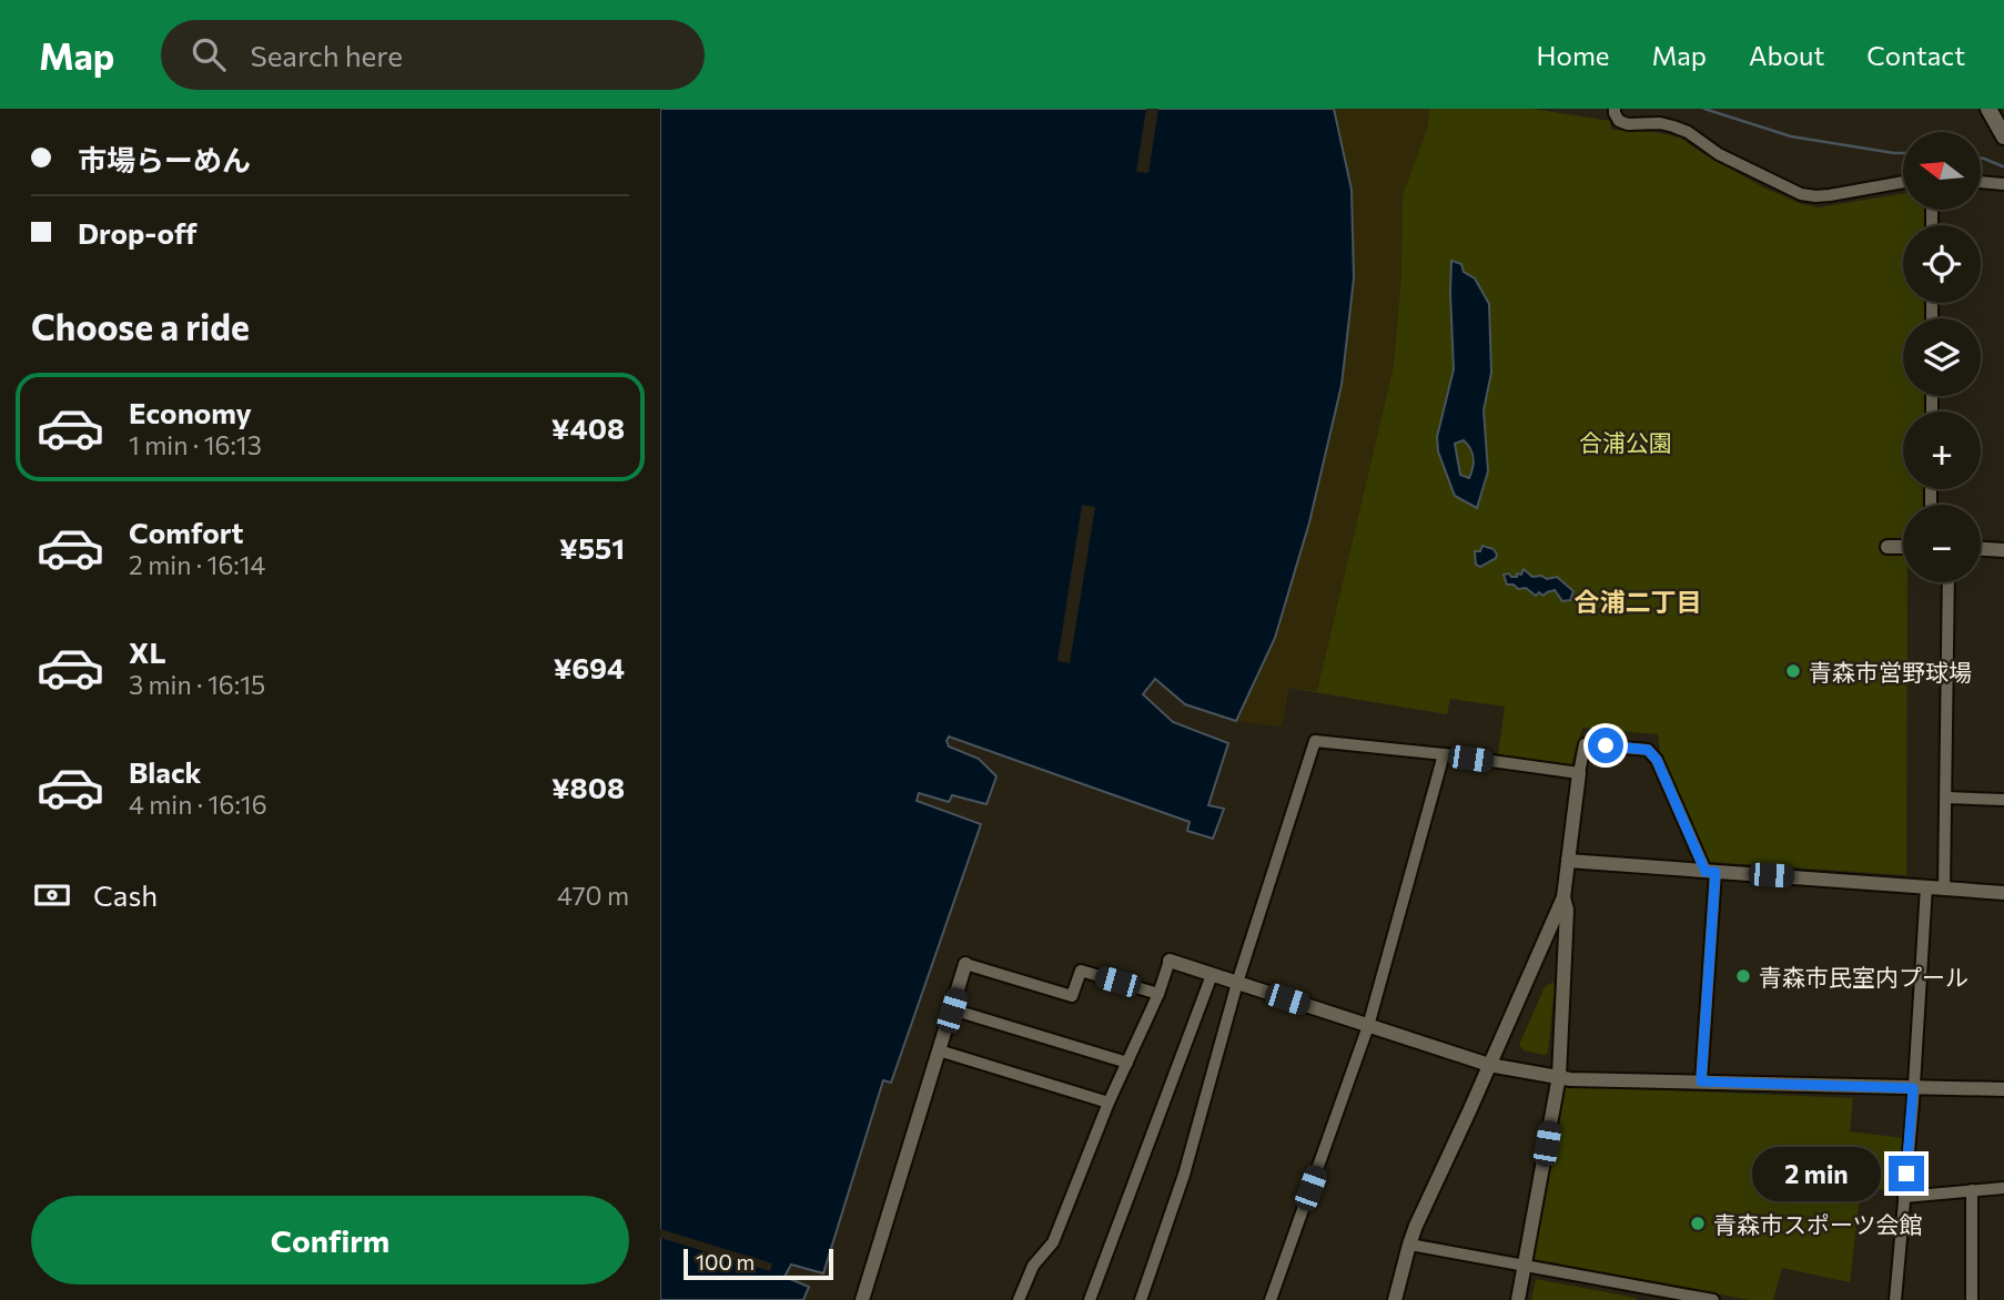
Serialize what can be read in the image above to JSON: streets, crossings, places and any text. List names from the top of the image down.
{
  "districts": ["合浦二丁目"],
  "parks": ["合浦公園"],
  "places": ["青森市営野球場", "青森市民室内プール", "青森市スポーツ会館"],
  "scale_bar": "100 m",
  "north": "left",
  "page": {
    "header": "Map",
    "search": "Search here",
    "nav": [
      "Home",
      "Map",
      "About",
      "Contact"
    ],
    "banner": ["市場らーめん", "Drop-off"],
    "map_buttons": ["+", "−"],
    "heading": "Choose a ride",
    "list": [
      {
        "name": "Economy",
        "note": "1 min · 16:13",
        "value": "¥408"
      },
      {
        "name": "Comfort",
        "note": "2 min · 16:14",
        "value": "¥551"
      },
      {
        "name": "XL",
        "note": "3 min · 16:15",
        "value": "¥694"
      },
      {
        "name": "Black",
        "note": "4 min · 16:16",
        "value": "¥808"
      }
    ],
    "pay": ["Cash", "470 m"],
    "bubble": "2 min",
    "buttons": "Confirm",
    "scale": "100 m"
  }
}
